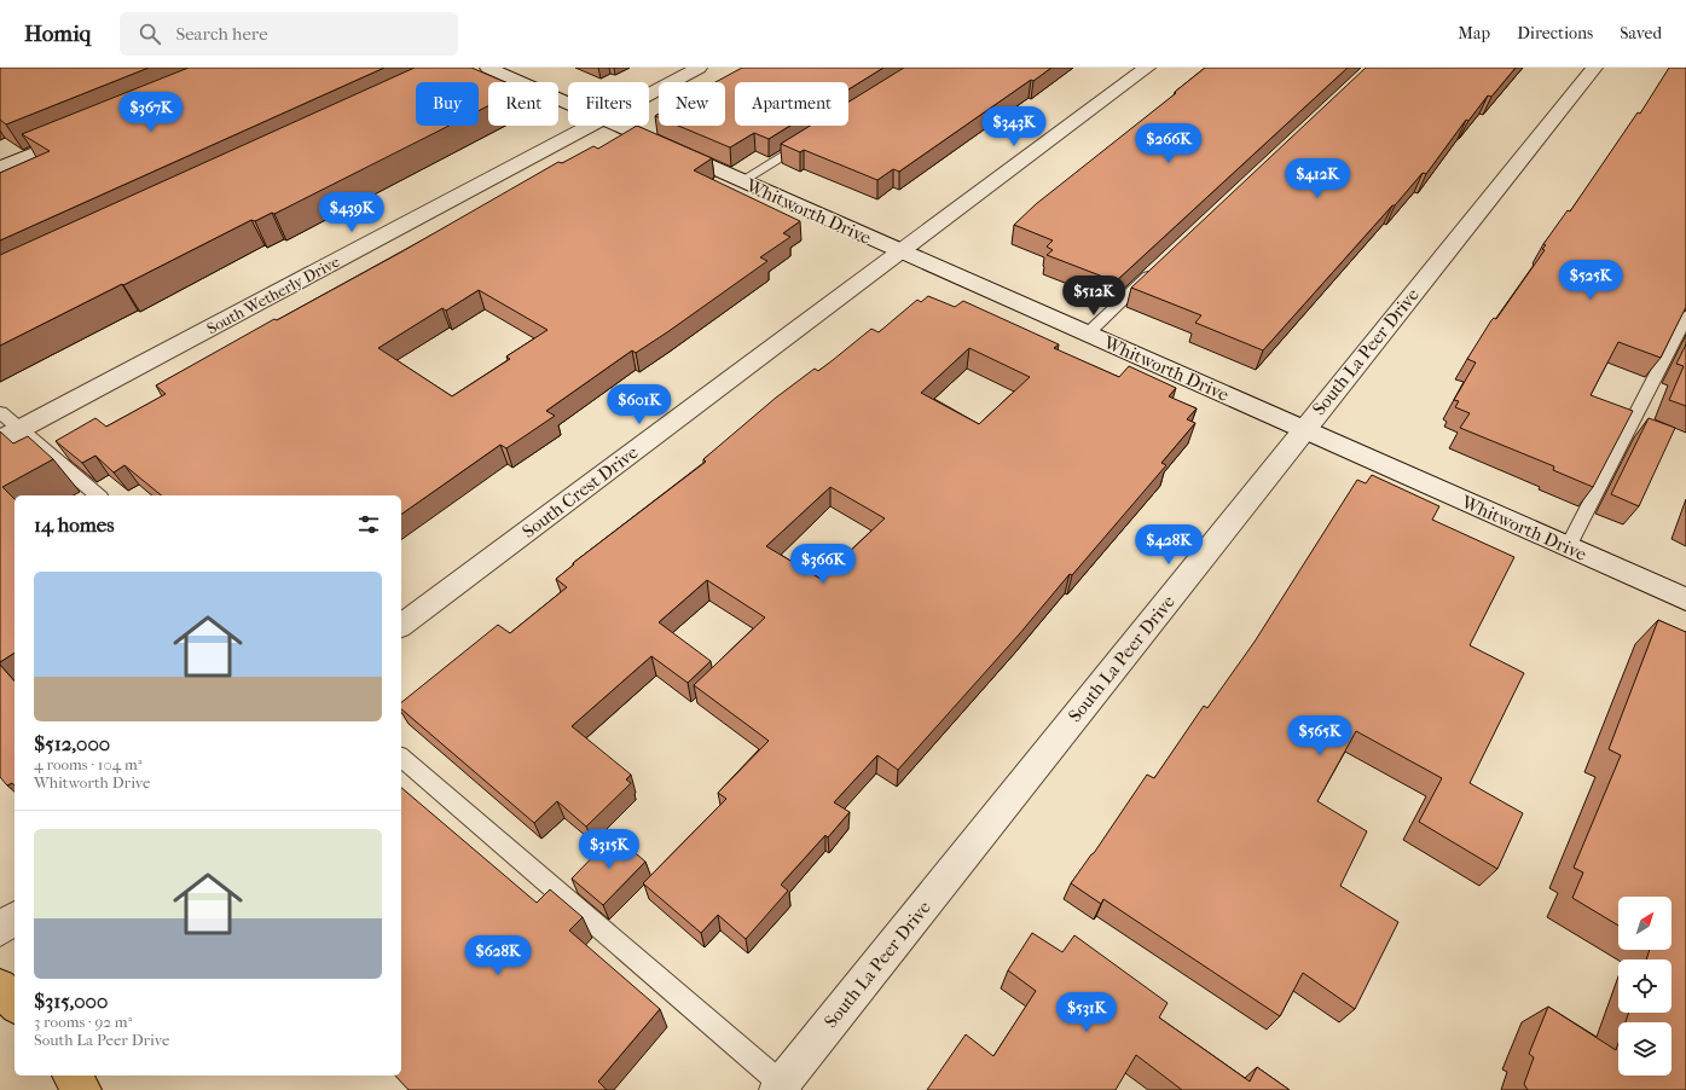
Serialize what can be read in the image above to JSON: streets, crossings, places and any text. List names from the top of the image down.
{
  "streets": {
    "street": [
      "Whitworth Drive",
      "South Wetherly Drive",
      "South La Peer Drive",
      "South Crest Drive"
    ]
  },
  "crossings": [
    ["Whitworth Drive", "South La Peer Drive"],
    ["Whitworth Drive", "South Crest Drive"]
  ],
  "north": "top right",
  "page": {
    "header": "Homiq",
    "search": "Search here",
    "nav": ["Map", "Directions", "Saved"],
    "chip": [
      "Buy",
      "Rent",
      "Filters",
      "New",
      "Apartment"
    ],
    "price": [
      "$367K",
      "$343K",
      "$266K",
      "$412K",
      "$439K",
      "$525K",
      "$512K",
      "$601K",
      "$428K",
      "$366K",
      "$565K",
      "$315K",
      "$628K",
      "$531K"
    ],
    "heading": "14 homes",
    "list": [
      {
        "name": "$512,000",
        "note": "4 rooms · 104 m² · Whitworth Drive"
      },
      {
        "name": "$315,000",
        "note": "3 rooms · 92 m² · South La Peer Drive"
      }
    ]
  }
}
